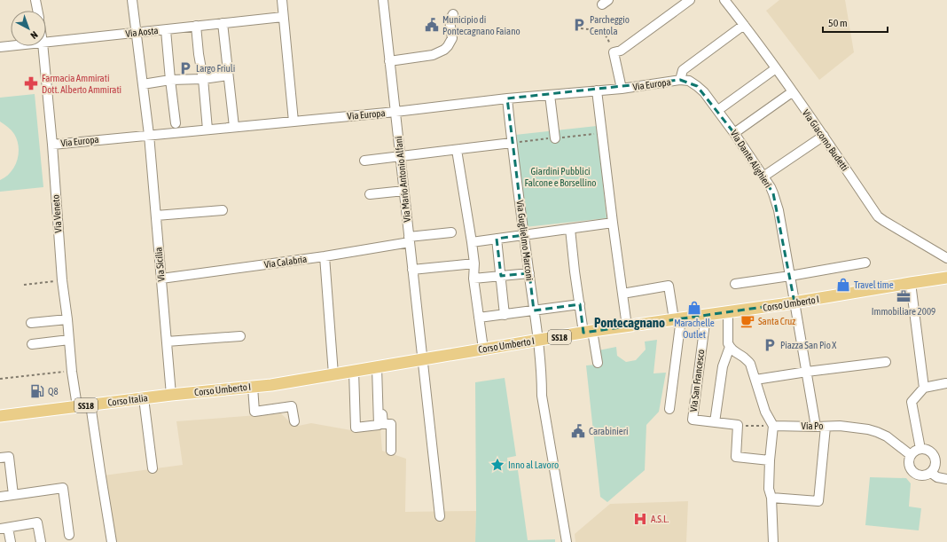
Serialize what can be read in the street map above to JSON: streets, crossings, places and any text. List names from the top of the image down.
{
  "streets": {
    "main road": ["Corso Umberto I", "SS18", "Corso Italia"],
    "street": [
      "Via Aosta",
      "Via Europa",
      "Via Giacomo Budetti",
      "Via Dante Alighieri",
      "Via Mario Antonio Alfani",
      "Via Veneto",
      "Via Guglielmo Marconi",
      "Via Calabria",
      "Via Sicilia",
      "Via San Francesco",
      "Via Po"
    ]
  },
  "crossings": [
    ["Via Aosta", "Via Sicilia"],
    ["Via Europa", "Via Dante Alighieri"],
    ["Via Europa", "Via Mario Antonio Alfani"],
    ["Via Europa", "Via Veneto"],
    ["Via Europa", "Via Guglielmo Marconi"],
    ["Via Europa", "Via Sicilia"],
    ["Via Dante Alighieri", "Corso Umberto I"],
    ["Via Dante Alighieri", "Via Po"],
    ["Via Mario Antonio Alfani", "Via Calabria"],
    ["Via Mario Antonio Alfani", "Corso Umberto I"],
    ["Via Veneto", "Corso Italia"],
    ["Via Guglielmo Marconi", "Corso Umberto I"],
    ["Via Calabria", "Via Sicilia"],
    ["Via Sicilia", "Corso Umberto I"],
    ["Via Sicilia", "Corso Italia"],
    ["Corso Umberto I", "Via San Francesco"],
    ["Corso Umberto I", "Corso Italia"]
  ],
  "districts": ["Pontecagnano"],
  "parks": ["Giardini Pubblici Falcone e Borsellino"],
  "places": {
    "public building": ["Municipio di Pontecagnano Faiano", "Carabinieri"],
    "parking": ["Parcheggio Centola", "Largo Friuli", "Piazza San Pio X"],
    "pharmacy": ["Farmacia Ammirati Dott. Alberto Ammirati"],
    "shop": ["Travel time", "Marachelle Outlet"],
    "office": ["Immobiliare 2009"],
    "cafe": ["Santa Cruz"],
    "fuel station": ["Q8"],
    "place": ["Inno al Lavoro"],
    "hospital": ["A.S.L."]
  },
  "scale_bar": "50 m",
  "north": "bottom right"
}
